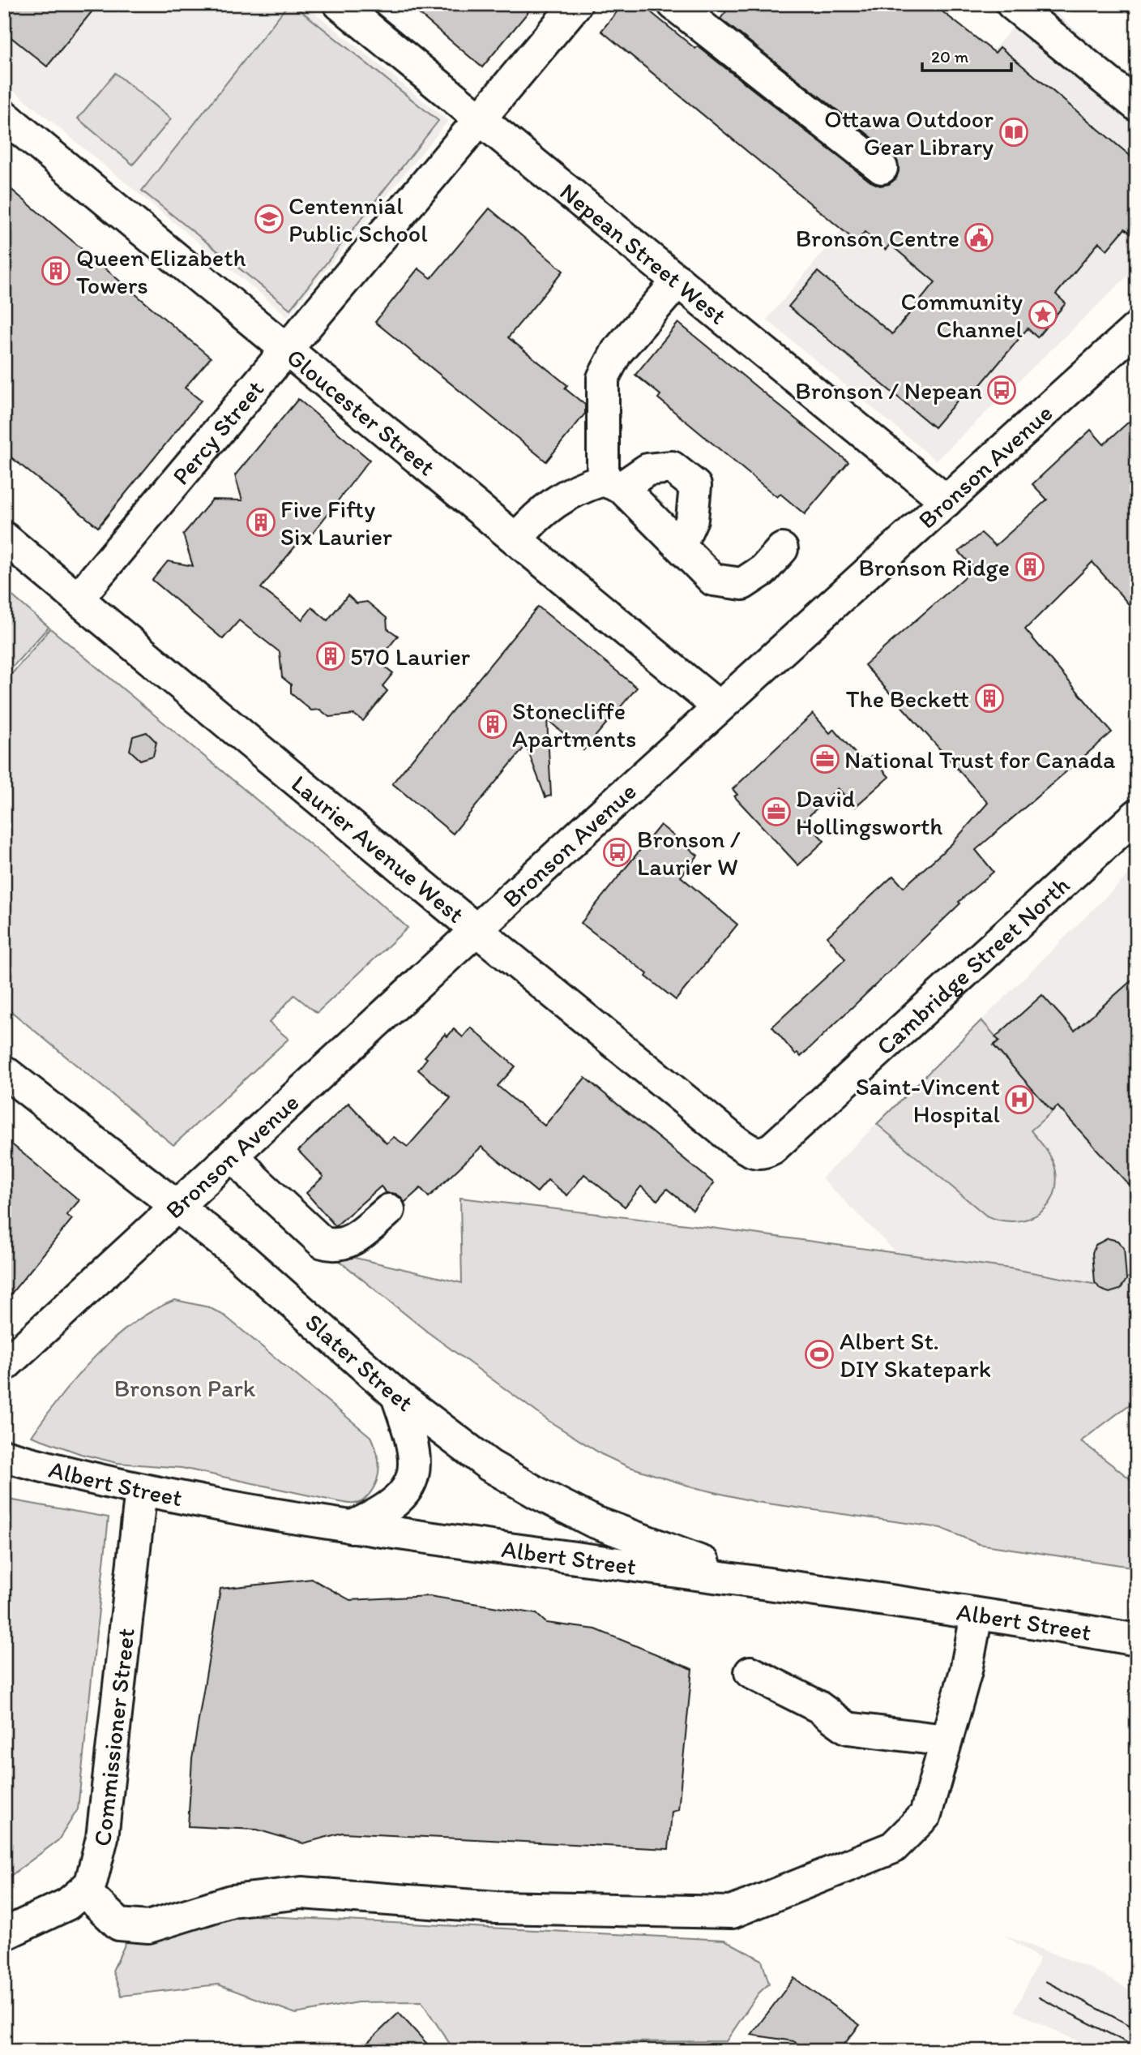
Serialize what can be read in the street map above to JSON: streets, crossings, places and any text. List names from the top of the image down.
{
  "streets": {
    "main road": [
      "Nepean Street West",
      "Gloucester Street",
      "Percy Street",
      "Bronson Avenue",
      "Laurier Avenue West",
      "Cambridge Street North",
      "Slater Street",
      "Albert Street",
      "Commissioner Street"
    ]
  },
  "crossings": [
    ["Nepean Street West", "Percy Street"],
    ["Nepean Street West", "Bronson Avenue"],
    ["Gloucester Street", "Percy Street"],
    ["Gloucester Street", "Bronson Avenue"],
    ["Percy Street", "Laurier Avenue West"],
    ["Bronson Avenue", "Laurier Avenue West"],
    ["Bronson Avenue", "Slater Street"],
    ["Laurier Avenue West", "Cambridge Street North"],
    ["Slater Street", "Albert Street"],
    ["Albert Street", "Commissioner Street"]
  ],
  "parks": ["Bronson Park"],
  "places": {
    "library": ["Ottawa Outdoor Gear Library"],
    "school or university": ["Centennial Public School"],
    "public building": ["Bronson Centre"],
    "building": [
      "Queen Elizabeth Towers",
      "Five Fifty Six Laurier",
      "Bronson Ridge",
      "570 Laurier",
      "The Beckett",
      "Stonecliffe Apartments"
    ],
    "place": ["Community Channel"],
    "bus stop": ["Bronson / Nepean", "Bronson / Laurier W"],
    "office": ["National Trust for Canada", "David Hollingsworth"],
    "hospital": ["Saint-Vincent Hospital"],
    "sports": ["Albert St. DIY Skatepark"]
  },
  "scale_bar": "20 m"
}
